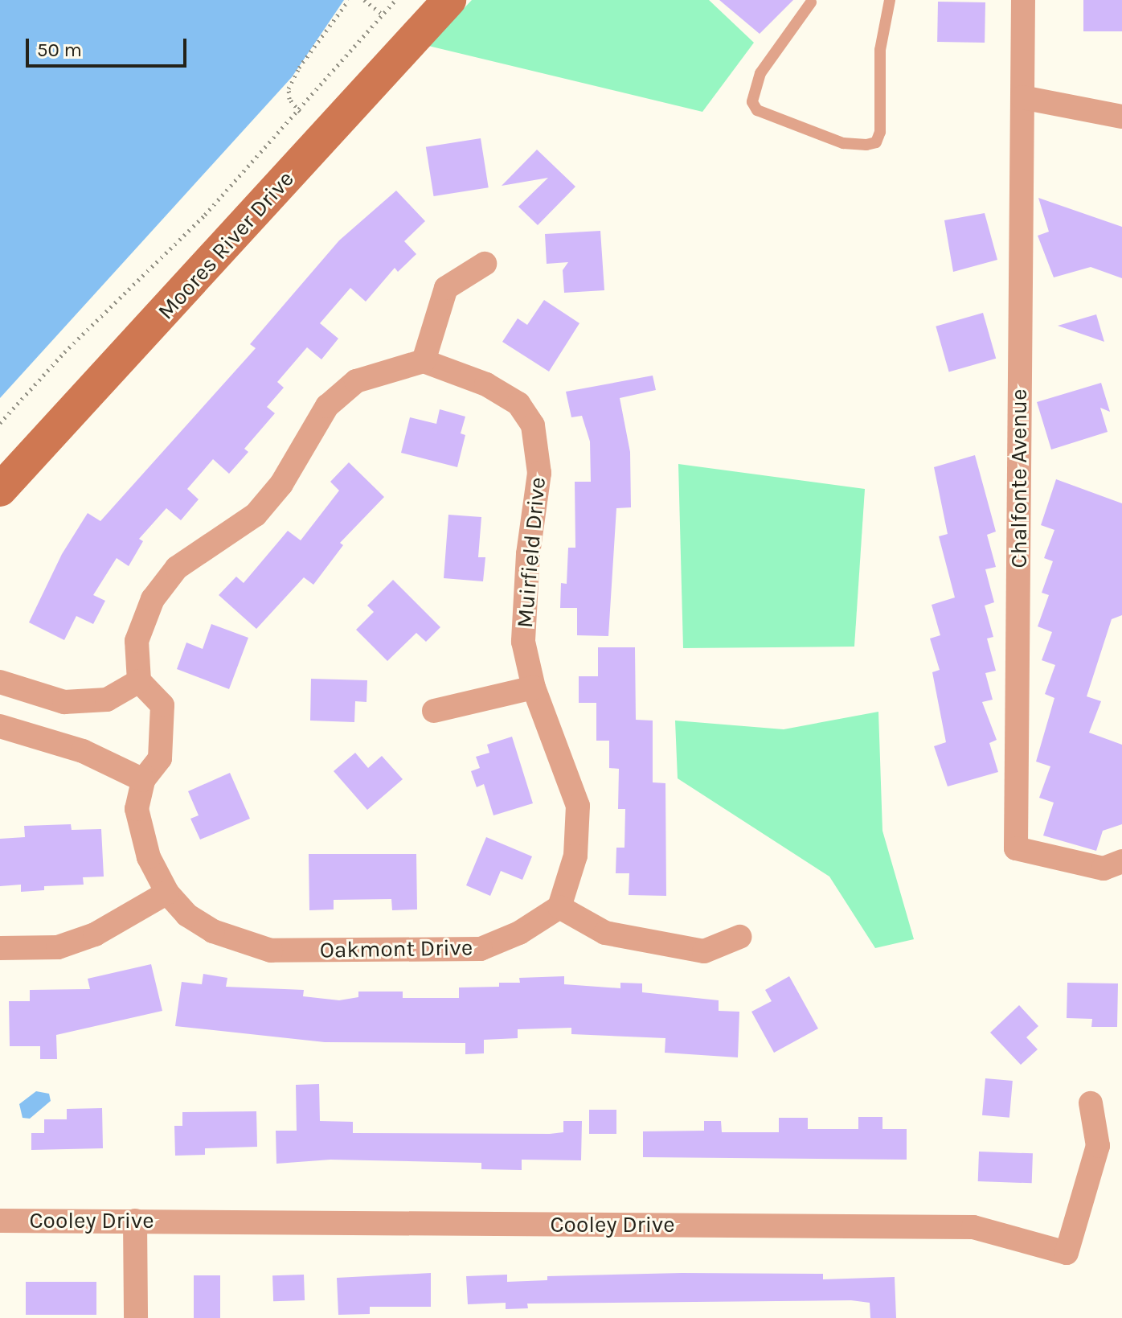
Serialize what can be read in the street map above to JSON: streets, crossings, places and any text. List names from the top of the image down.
{
  "streets": {
    "street": [
      "Moores River Drive",
      "Chalfonte Avenue",
      "Muirfield Drive",
      "Oakmont Drive",
      "Cooley Drive"
    ]
  },
  "scale_bar": "50 m"
}
